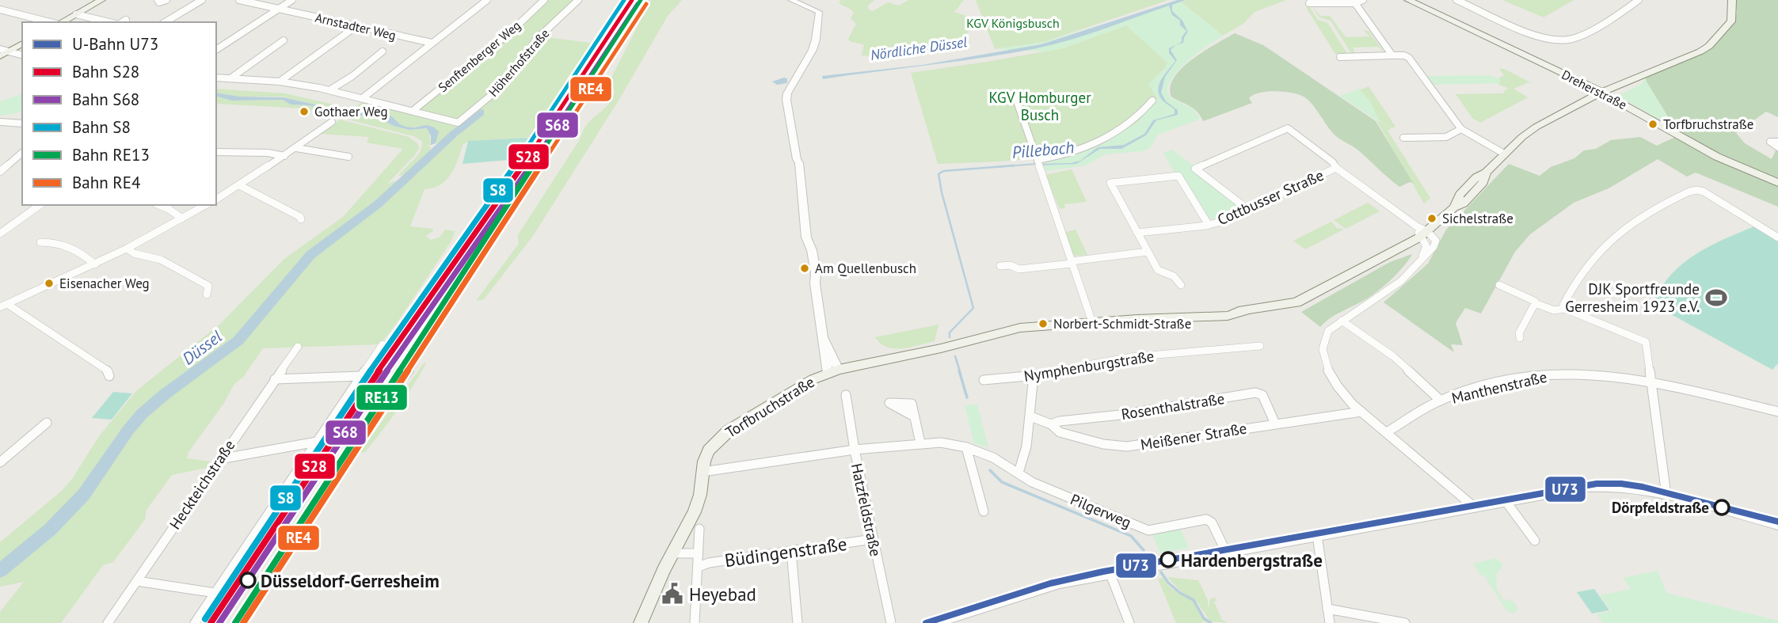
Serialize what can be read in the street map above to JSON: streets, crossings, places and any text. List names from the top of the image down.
{
  "streets": {
    "main road": ["Dreherstraße", "Torfbruchstraße"],
    "street": [
      "Arnstadter Weg",
      "Senftenberger Weg",
      "Höherhofstraße",
      "Cottbusser Straße",
      "Nymphenburgstraße",
      "Manthenstraße",
      "Rosenthalstraße",
      "Meißener Straße",
      "Heckteichstraße",
      "Hatzfeldstraße",
      "Pilgerweg",
      "Büdingenstraße"
    ]
  },
  "crossings": [
    ["Dreherstraße", "Torfbruchstraße"],
    ["Cottbusser Straße", "Torfbruchstraße"],
    ["Rosenthalstraße", "Meißener Straße"],
    ["Torfbruchstraße", "Pilgerweg"],
    ["Hatzfeldstraße", "Pilgerweg"],
    ["Hatzfeldstraße", "Büdingenstraße"]
  ],
  "water": ["Nördliche Düssel", "Pillebach", "Düssel"],
  "parks": ["KGV Königsbusch", "KGV Homburger Busch"],
  "places": {
    "other": [
      "Gothaer Weg",
      "Torfbruchstraße",
      "Sichelstraße",
      "Am Quellenbusch",
      "Eisenacher Weg",
      "Norbert-Schmidt-Straße",
      "Dörpfeldstraße",
      "Hardenbergstraße",
      "Düsseldorf-Gerresheim"
    ],
    "sports": ["DJK Sportfreunde Gerresheim 1923 e.V."],
    "public building": ["Heyebad"]
  },
  "lines": [
    "rail line S28",
    "rail line S8",
    "rail line RE13",
    "rail line S68",
    "rail line RE4",
    "metro line U73"
  ],
  "legend": [
    "U-Bahn U73",
    "Bahn S28",
    "Bahn S68",
    "Bahn S8",
    "Bahn RE13",
    "Bahn RE4"
  ]
}
